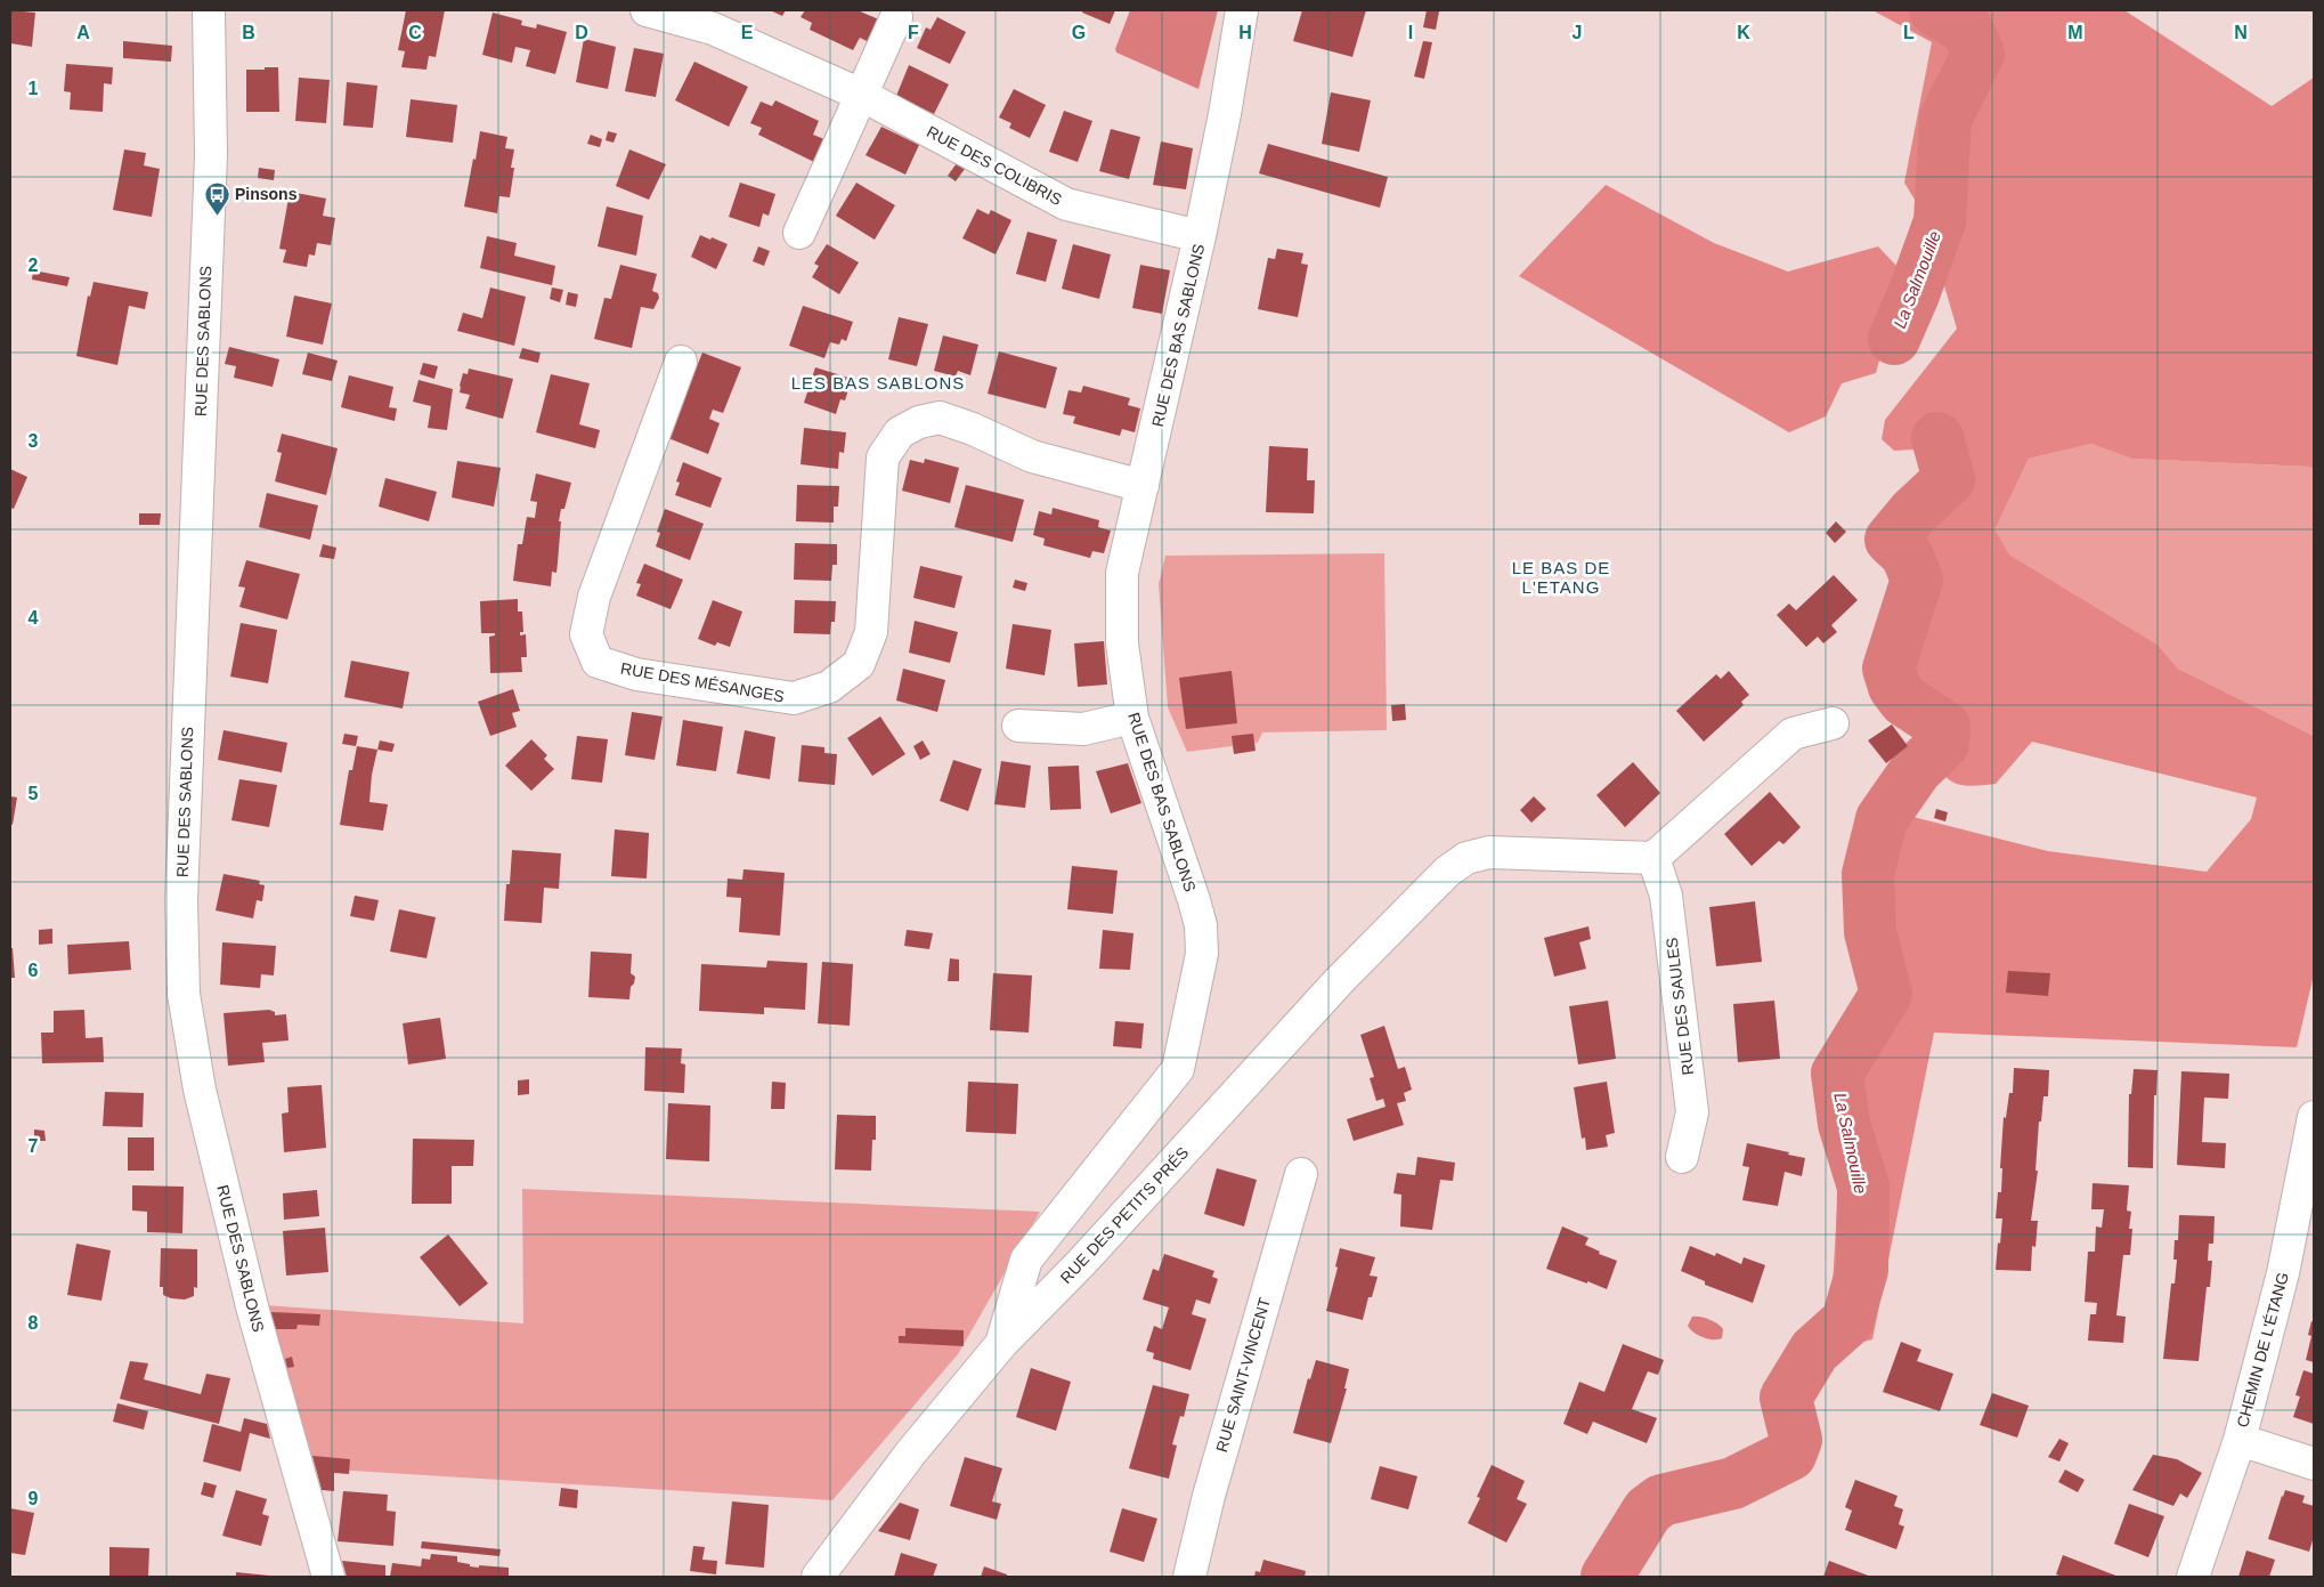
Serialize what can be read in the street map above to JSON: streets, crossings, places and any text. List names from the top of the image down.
{
  "streets": {
    "street": [
      "RUE DES COLIBRIS",
      "RUE DES BAS SABLONS",
      "RUE DES SABLONS",
      "RUE DES MÉSANGES",
      "RUE DES SAULES",
      "RUE DES PETITS PRÉS",
      "CHEMIN DE L'ÉTANG",
      "RUE SAINT-VINCENT"
    ]
  },
  "crossings": [
    ["RUE DES COLIBRIS", "RUE DES BAS SABLONS"],
    ["RUE DES BAS SABLONS", "RUE DES MÉSANGES"],
    ["RUE DES BAS SABLONS", "RUE DES PETITS PRÉS"],
    ["RUE DES SAULES", "RUE DES PETITS PRÉS"]
  ],
  "districts": ["LES BAS SABLONS", "LE BAS DE L'ETANG"],
  "water": ["La Salmouille"],
  "places": {
    "bus stop": ["Pinsons"]
  },
  "grid": {
    "columns": [
      "A",
      "B",
      "C",
      "D",
      "E",
      "F",
      "G",
      "H",
      "I",
      "J",
      "K",
      "L",
      "M",
      "N"
    ],
    "rows": [
      "1",
      "2",
      "3",
      "4",
      "5",
      "6",
      "7",
      "8",
      "9"
    ]
  }
}
